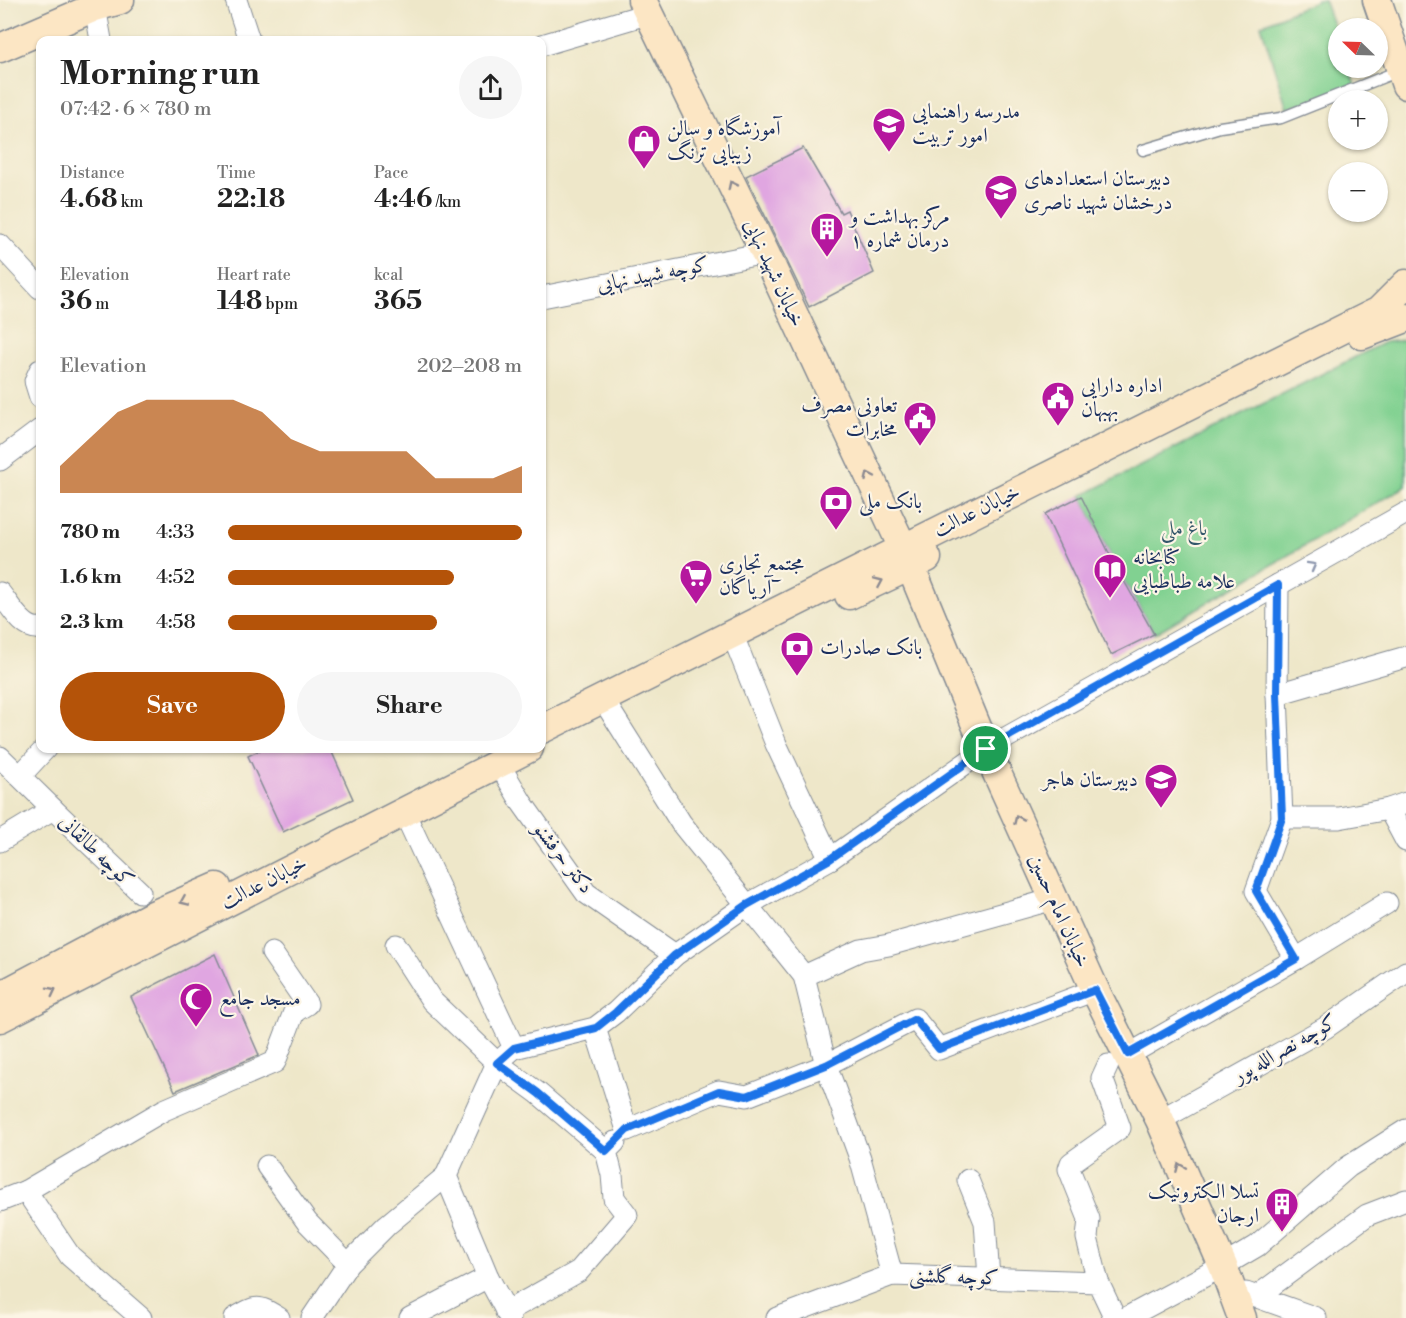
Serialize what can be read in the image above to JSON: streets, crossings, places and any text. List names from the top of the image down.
{
  "streets": {
    "main road": ["خیابان شهید نهایی", "خیابان عدالت", "خیابان امام حسین"],
    "street": [
      "کوچه شهید نهایی",
      "کوچه طالقانی",
      "دکتر حرفشنو",
      "کوچه نصرالله پور",
      "کوچه گلشنی"
    ]
  },
  "crossings": [
    ["خیابان شهید نهایی", "کوچه شهید نهایی"],
    ["خیابان شهید نهایی", "خیابان عدالت"],
    ["خیابان شهید نهایی", "خیابان امام حسین"],
    ["خیابان عدالت", "دکتر حرفشنو"],
    ["خیابان عدالت", "خیابان امام حسین"],
    ["خیابان امام حسین", "کوچه نصرالله پور"]
  ],
  "one_way": ["خیابان شهید نهایی", "خیابان امام حسین"],
  "parks": ["باغ ملی"],
  "places": {
    "school or university": ["مدرسه راهنمایی امور تربیت", "دبیرستان استعدادهای درخشان شهید ناصری", "دبیرستان هاجر"],
    "shop": ["آموزشگاه و سالن زیبایی ترنگ"],
    "building": ["مرکز بهداشت و درمان شماره ۱", "تسلا الکترونیک ارجان"],
    "public building": ["اداره دارایی بهبهان", "تعاونی مصرف مخابرات"],
    "bank": ["بانک ملی", "بانک صادرات"],
    "library": ["کتابخانه علامه طباطبایی"],
    "supermarket": ["مجتمع تجاری آریاگان"],
    "mosque": ["مسجد جامع"]
  },
  "north": "top left",
  "page": {
    "map_buttons": ["+", "−"],
    "heading": ["Morning run", "07:42 · 6 × 780 m"],
    "stats": [
      ["Distance", "4.68 km"],
      ["Time", "22:18"],
      ["Pace", "4:46 /km"],
      ["Elevation", "36 m"],
      ["Heart rate", "148 bpm"],
      ["kcal", "365"]
    ],
    "chart": ["Elevation", "202–208 m"],
    "list": [
      {
        "name": "780 m",
        "note": "4:33"
      },
      {
        "name": "1.6 km",
        "note": "4:52"
      },
      {
        "name": "2.3 km",
        "note": "4:58"
      }
    ],
    "buttons": ["Save", "Share"]
  }
}
